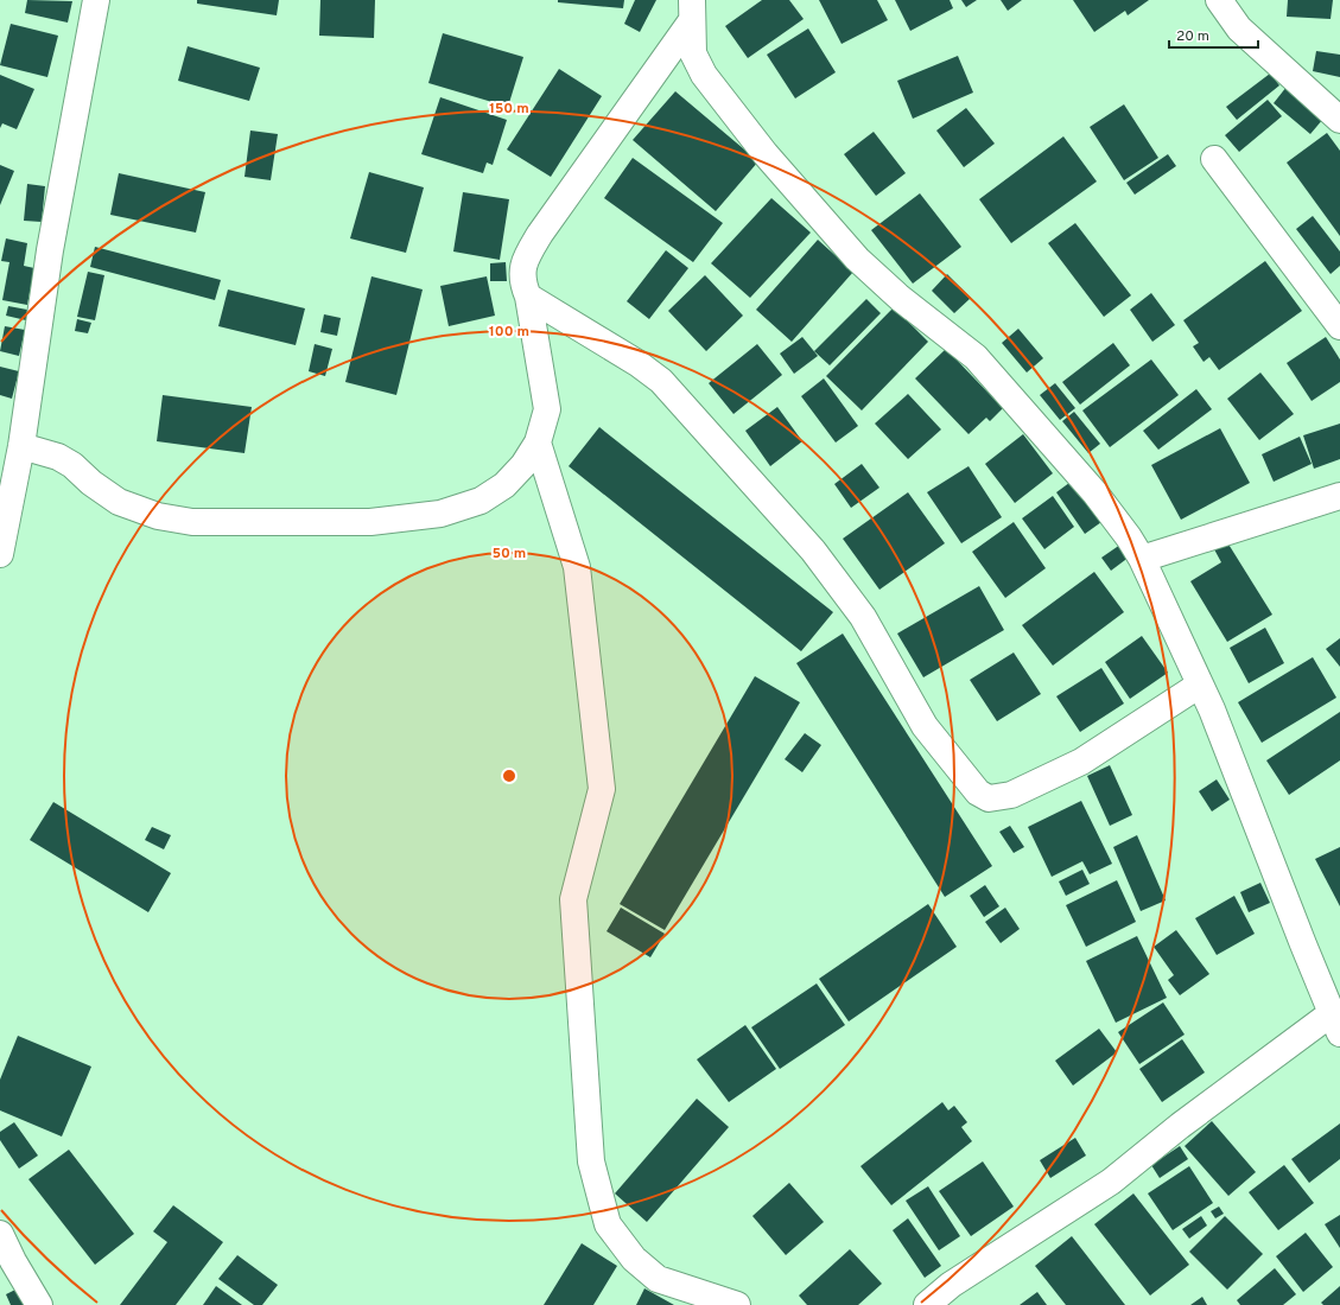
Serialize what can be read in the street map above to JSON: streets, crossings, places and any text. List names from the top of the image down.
{
  "scale_bar": "20 m",
  "rings": ["150 m", "100 m", "50 m"]
}
